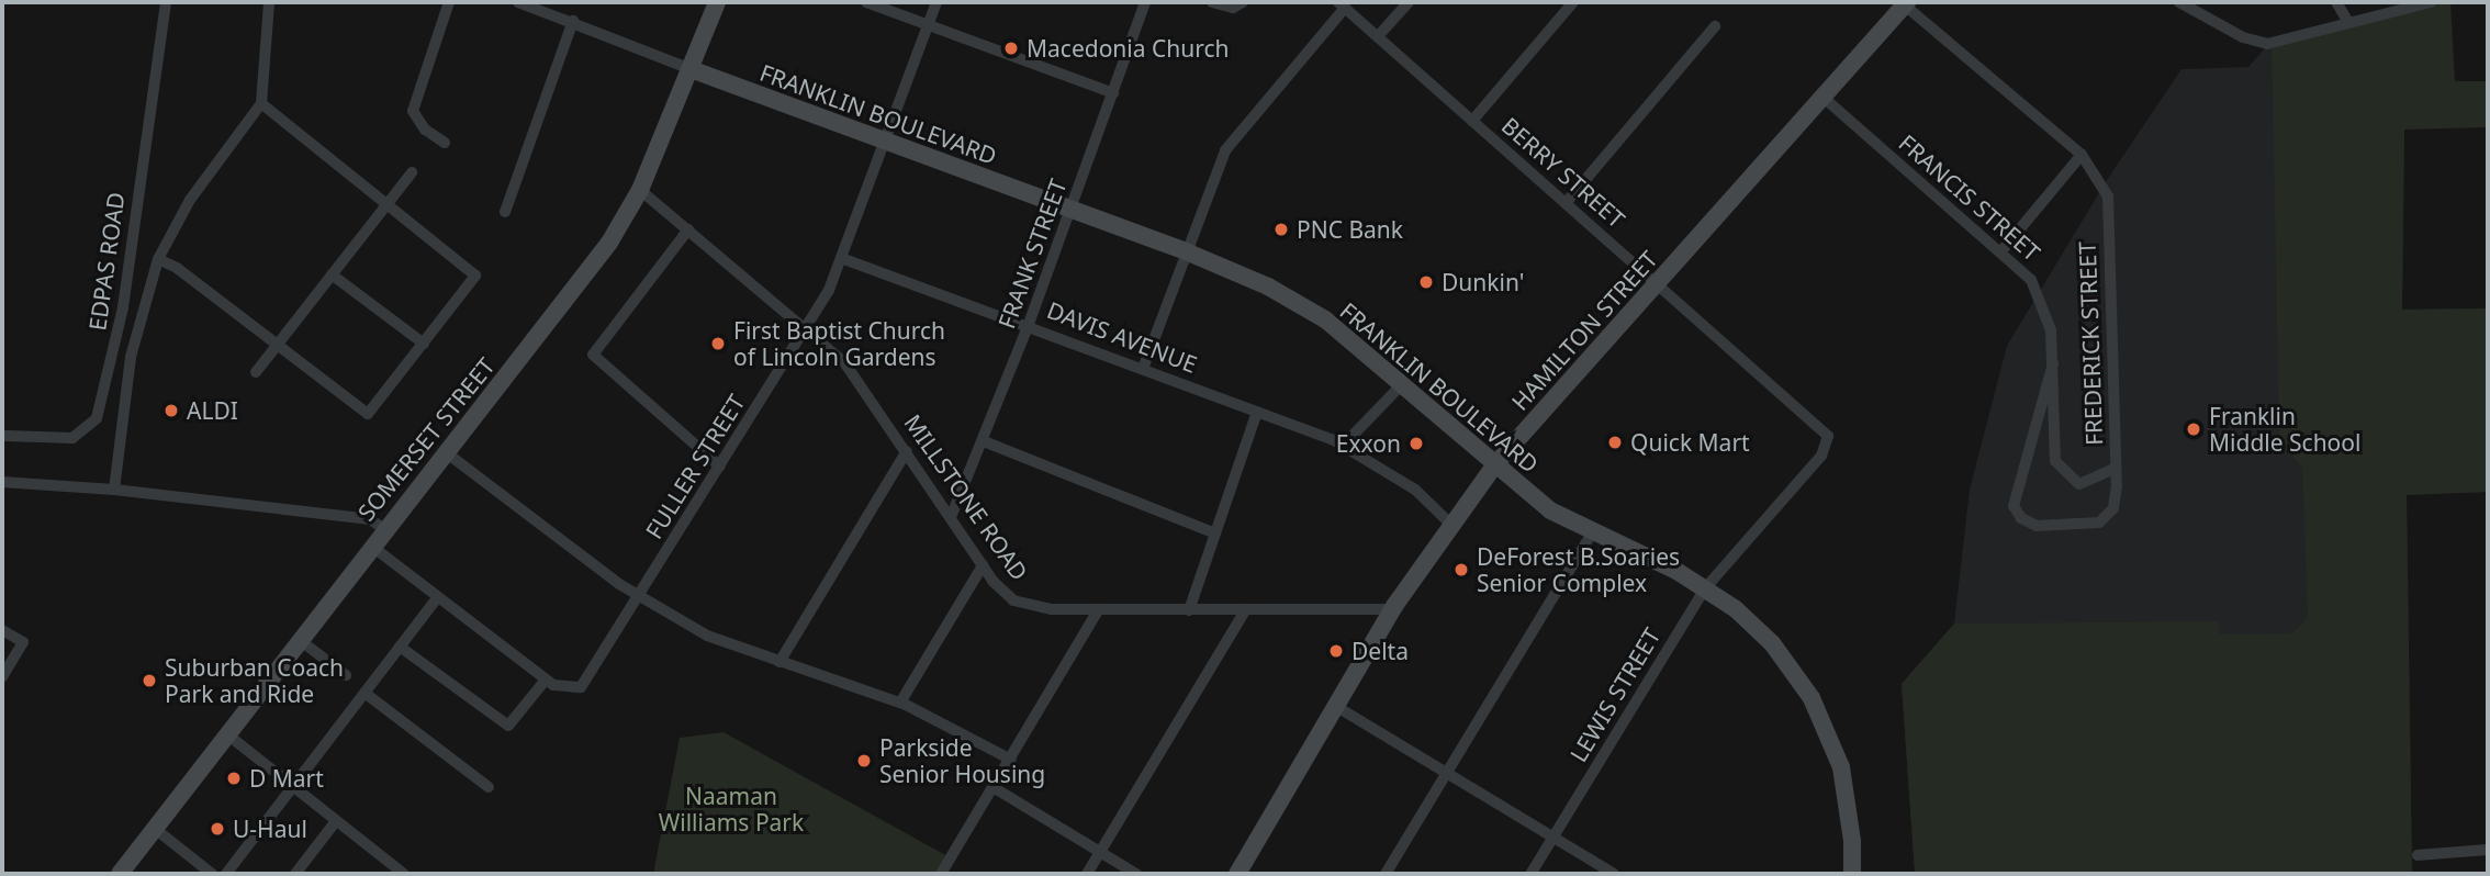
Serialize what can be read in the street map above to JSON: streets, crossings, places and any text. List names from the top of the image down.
{
  "streets": {
    "main road": ["FRANKLIN BOULEVARD", "HAMILTON STREET", "SOMERSET STREET"],
    "street": [
      "BERRY STREET",
      "FRANCIS STREET",
      "FRANK STREET",
      "EDPAS ROAD",
      "DAVIS AVENUE",
      "FREDERICK STREET",
      "FULLER STREET",
      "MILLSTONE ROAD",
      "LEWIS STREET"
    ]
  },
  "crossings": [
    ["FRANKLIN BOULEVARD", "FRANK STREET"],
    ["FRANKLIN BOULEVARD", "HAMILTON STREET"],
    ["FRANKLIN BOULEVARD", "SOMERSET STREET"],
    ["FRANKLIN BOULEVARD", "FULLER STREET"],
    ["FRANKLIN BOULEVARD", "LEWIS STREET"],
    ["BERRY STREET", "HAMILTON STREET"],
    ["BERRY STREET", "LEWIS STREET"],
    ["FRANCIS STREET", "HAMILTON STREET"],
    ["FRANCIS STREET", "FREDERICK STREET"],
    ["FRANK STREET", "DAVIS AVENUE"],
    ["FRANK STREET", "MILLSTONE ROAD"],
    ["HAMILTON STREET", "DAVIS AVENUE"],
    ["HAMILTON STREET", "FREDERICK STREET"],
    ["HAMILTON STREET", "MILLSTONE ROAD"],
    ["DAVIS AVENUE", "FULLER STREET"],
    ["SOMERSET STREET", "MILLSTONE ROAD"],
    ["FULLER STREET", "MILLSTONE ROAD"]
  ],
  "parks": ["Naaman Williams Park"],
  "places": [
    "Macedonia Church",
    "PNC Bank",
    "Dunkin'",
    "First Baptist Church of Lincoln Gardens",
    "ALDI",
    "Franklin Middle School",
    "Quick Mart",
    "Exxon",
    "DeForest B.Soaries Senior Complex",
    "Delta",
    "Suburban Coach Park and Ride",
    "Parkside Senior Housing",
    "D Mart",
    "U-Haul"
  ]
}
